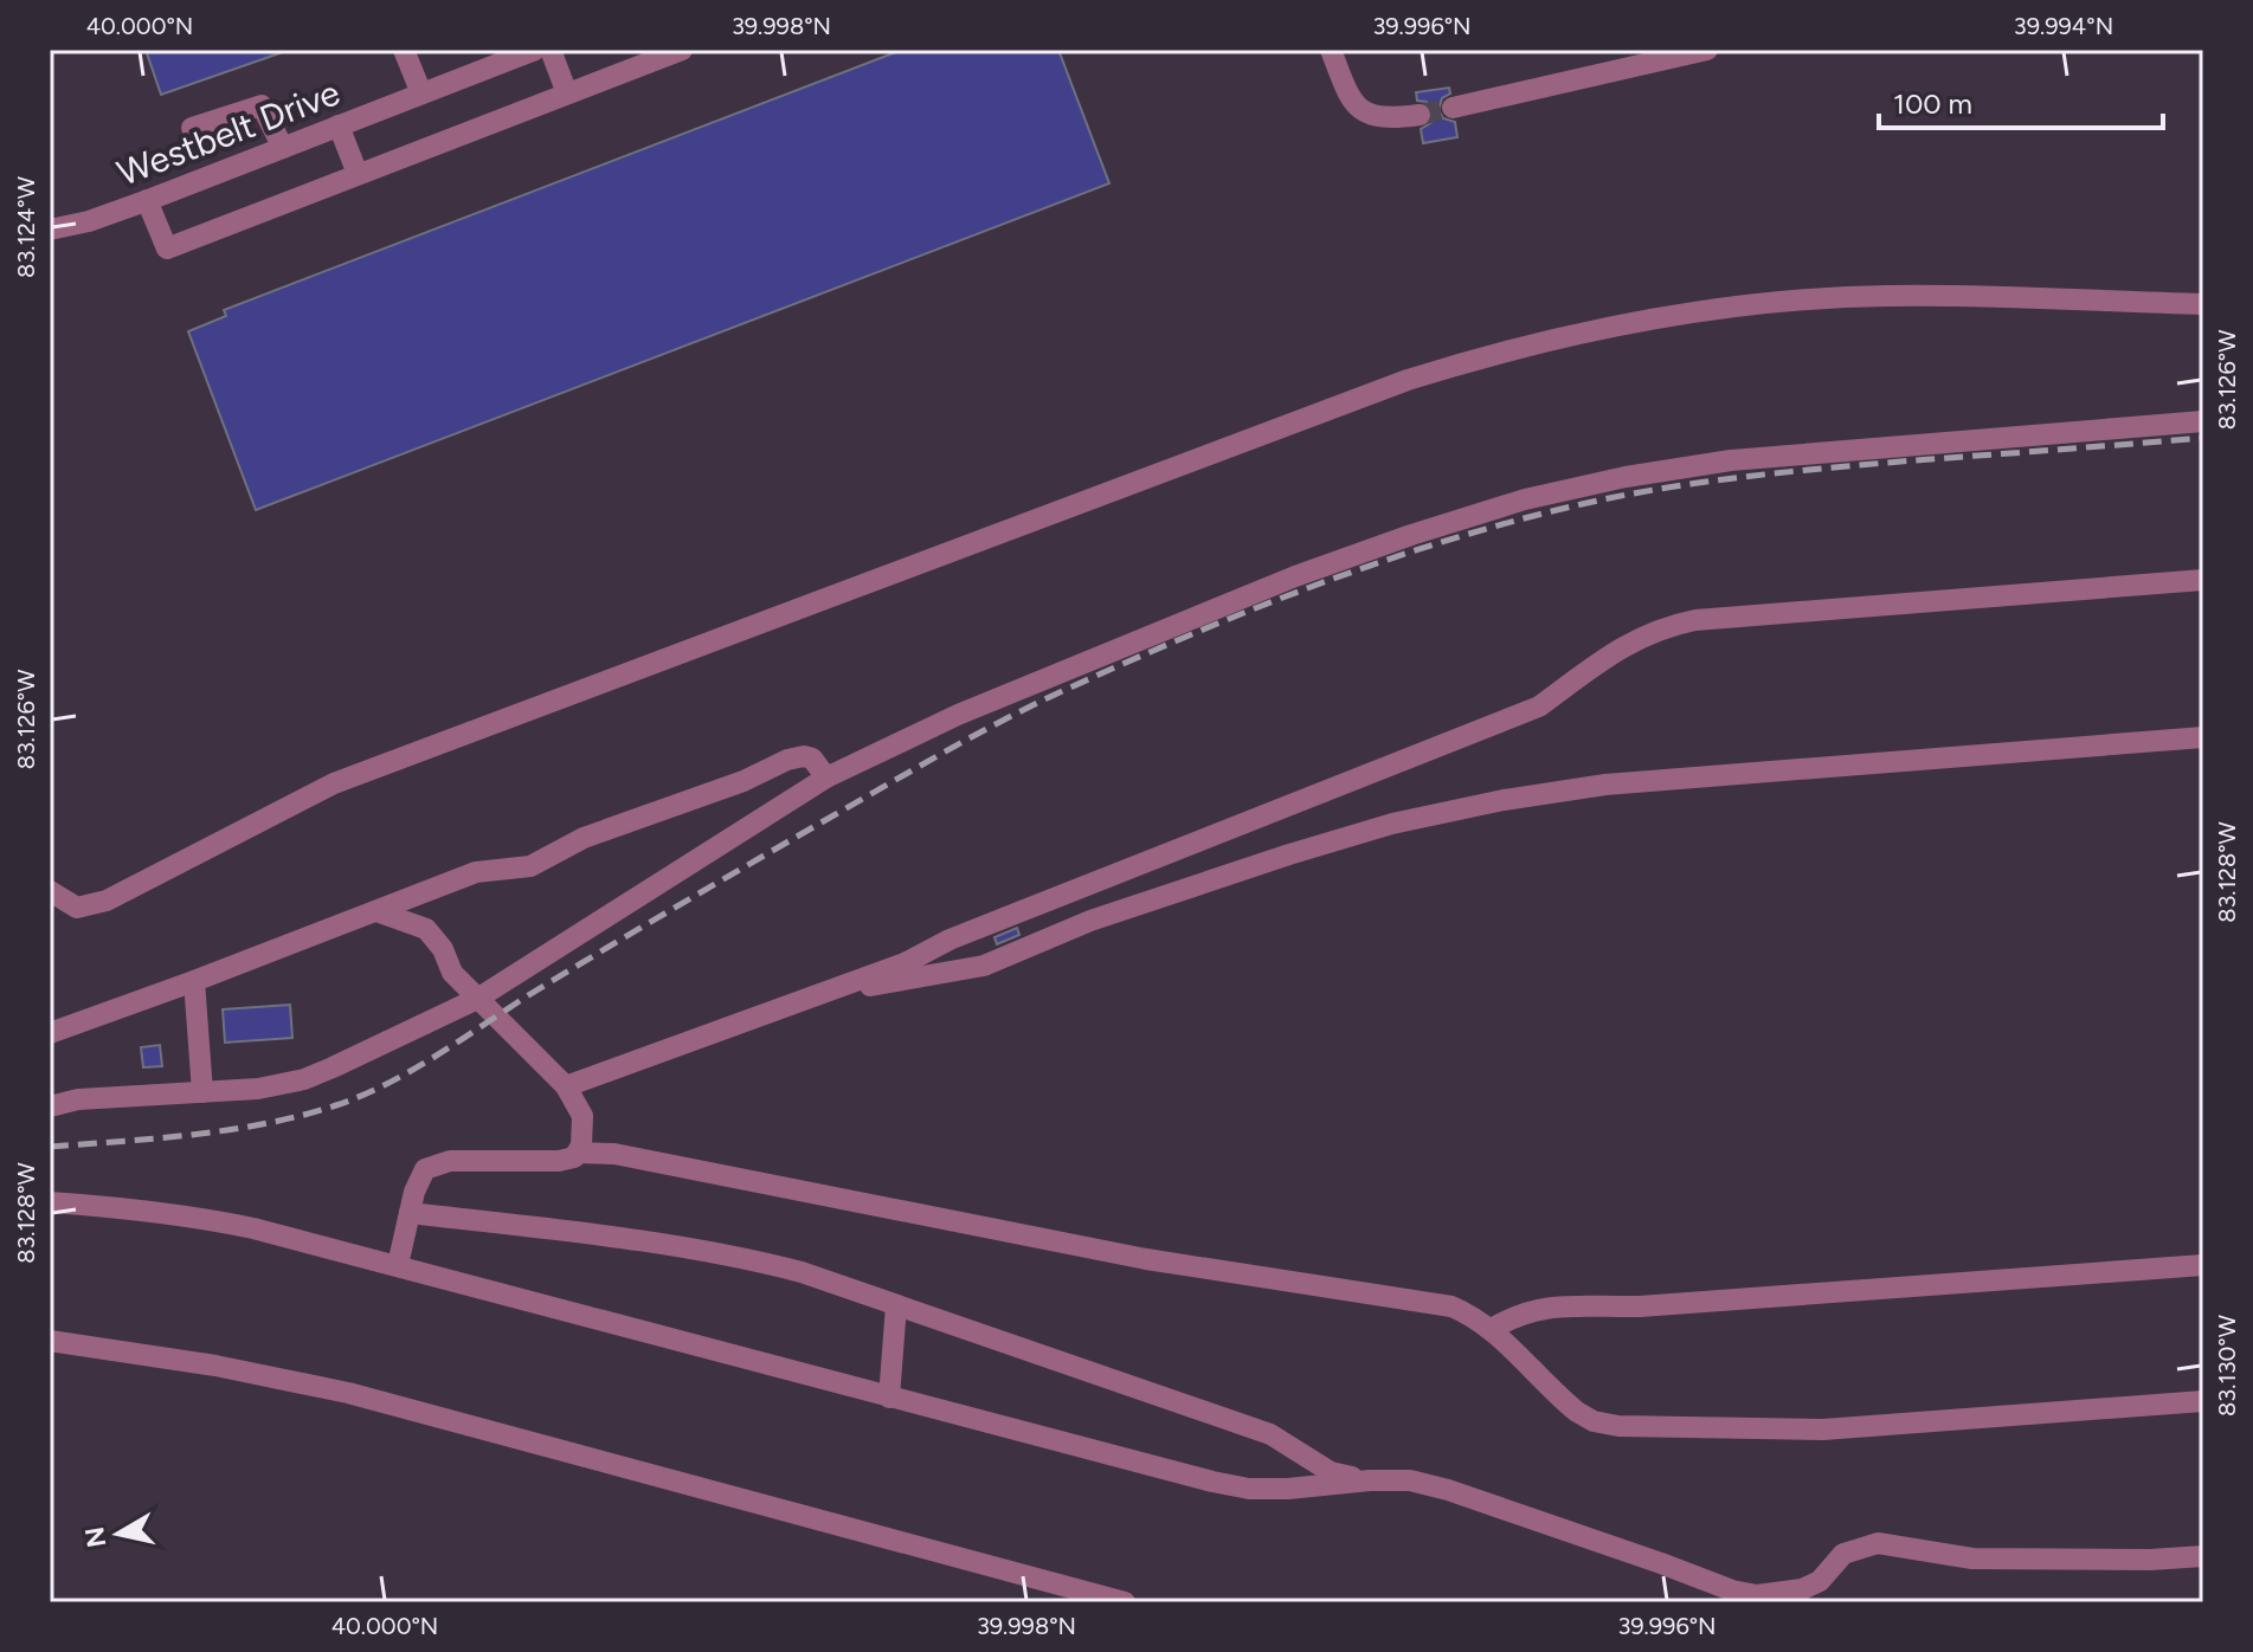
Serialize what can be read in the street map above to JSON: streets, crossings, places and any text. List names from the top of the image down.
{
  "streets": {
    "street": ["Westbelt Drive"]
  },
  "scale_bar": "100 m",
  "north": "left",
  "coordinates": [
    "40.000°N",
    "39.998°N",
    "39.996°N",
    "39.994°N",
    "83.124°W",
    "83.126°W",
    "83.128°W",
    "83.130°W"
  ]
}
